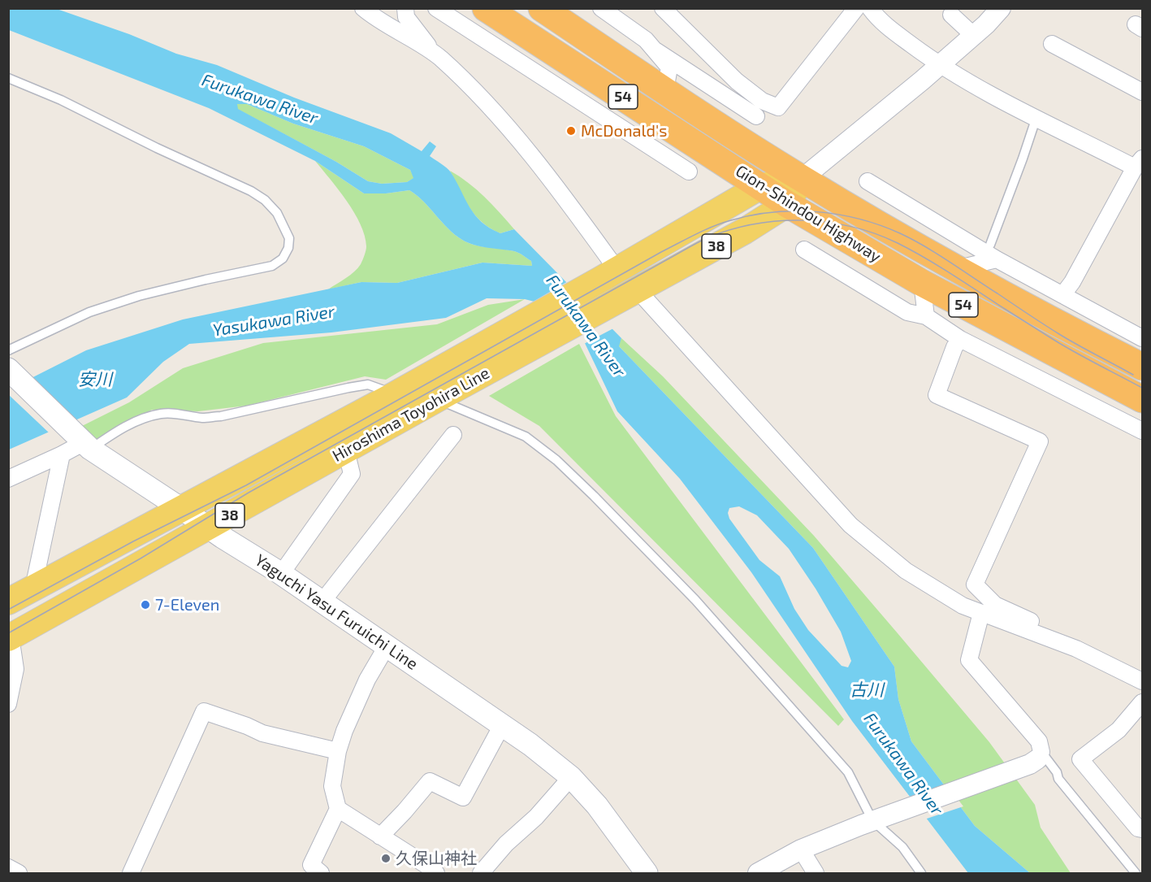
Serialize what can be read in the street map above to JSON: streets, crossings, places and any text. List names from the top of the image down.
{
  "streets": {
    "highway": ["54", "Gion-Shindou Highway"],
    "main road": ["38", "Hiroshima Toyohira Line", "Yaguchi Yasu Furuichi Line"]
  },
  "crossings": [
    ["Gion-Shindou Highway", "38"],
    ["Gion-Shindou Highway", "Hiroshima Toyohira Line"],
    ["38", "Hiroshima Toyohira Line"],
    ["Hiroshima Toyohira Line", "Yaguchi Yasu Furuichi Line"]
  ],
  "water": [
    "Furukawa River",
    "Yasukawa River",
    "安川",
    "古川"
  ],
  "places": ["McDonald's", "7-Eleven", "久保山神社"]
}
